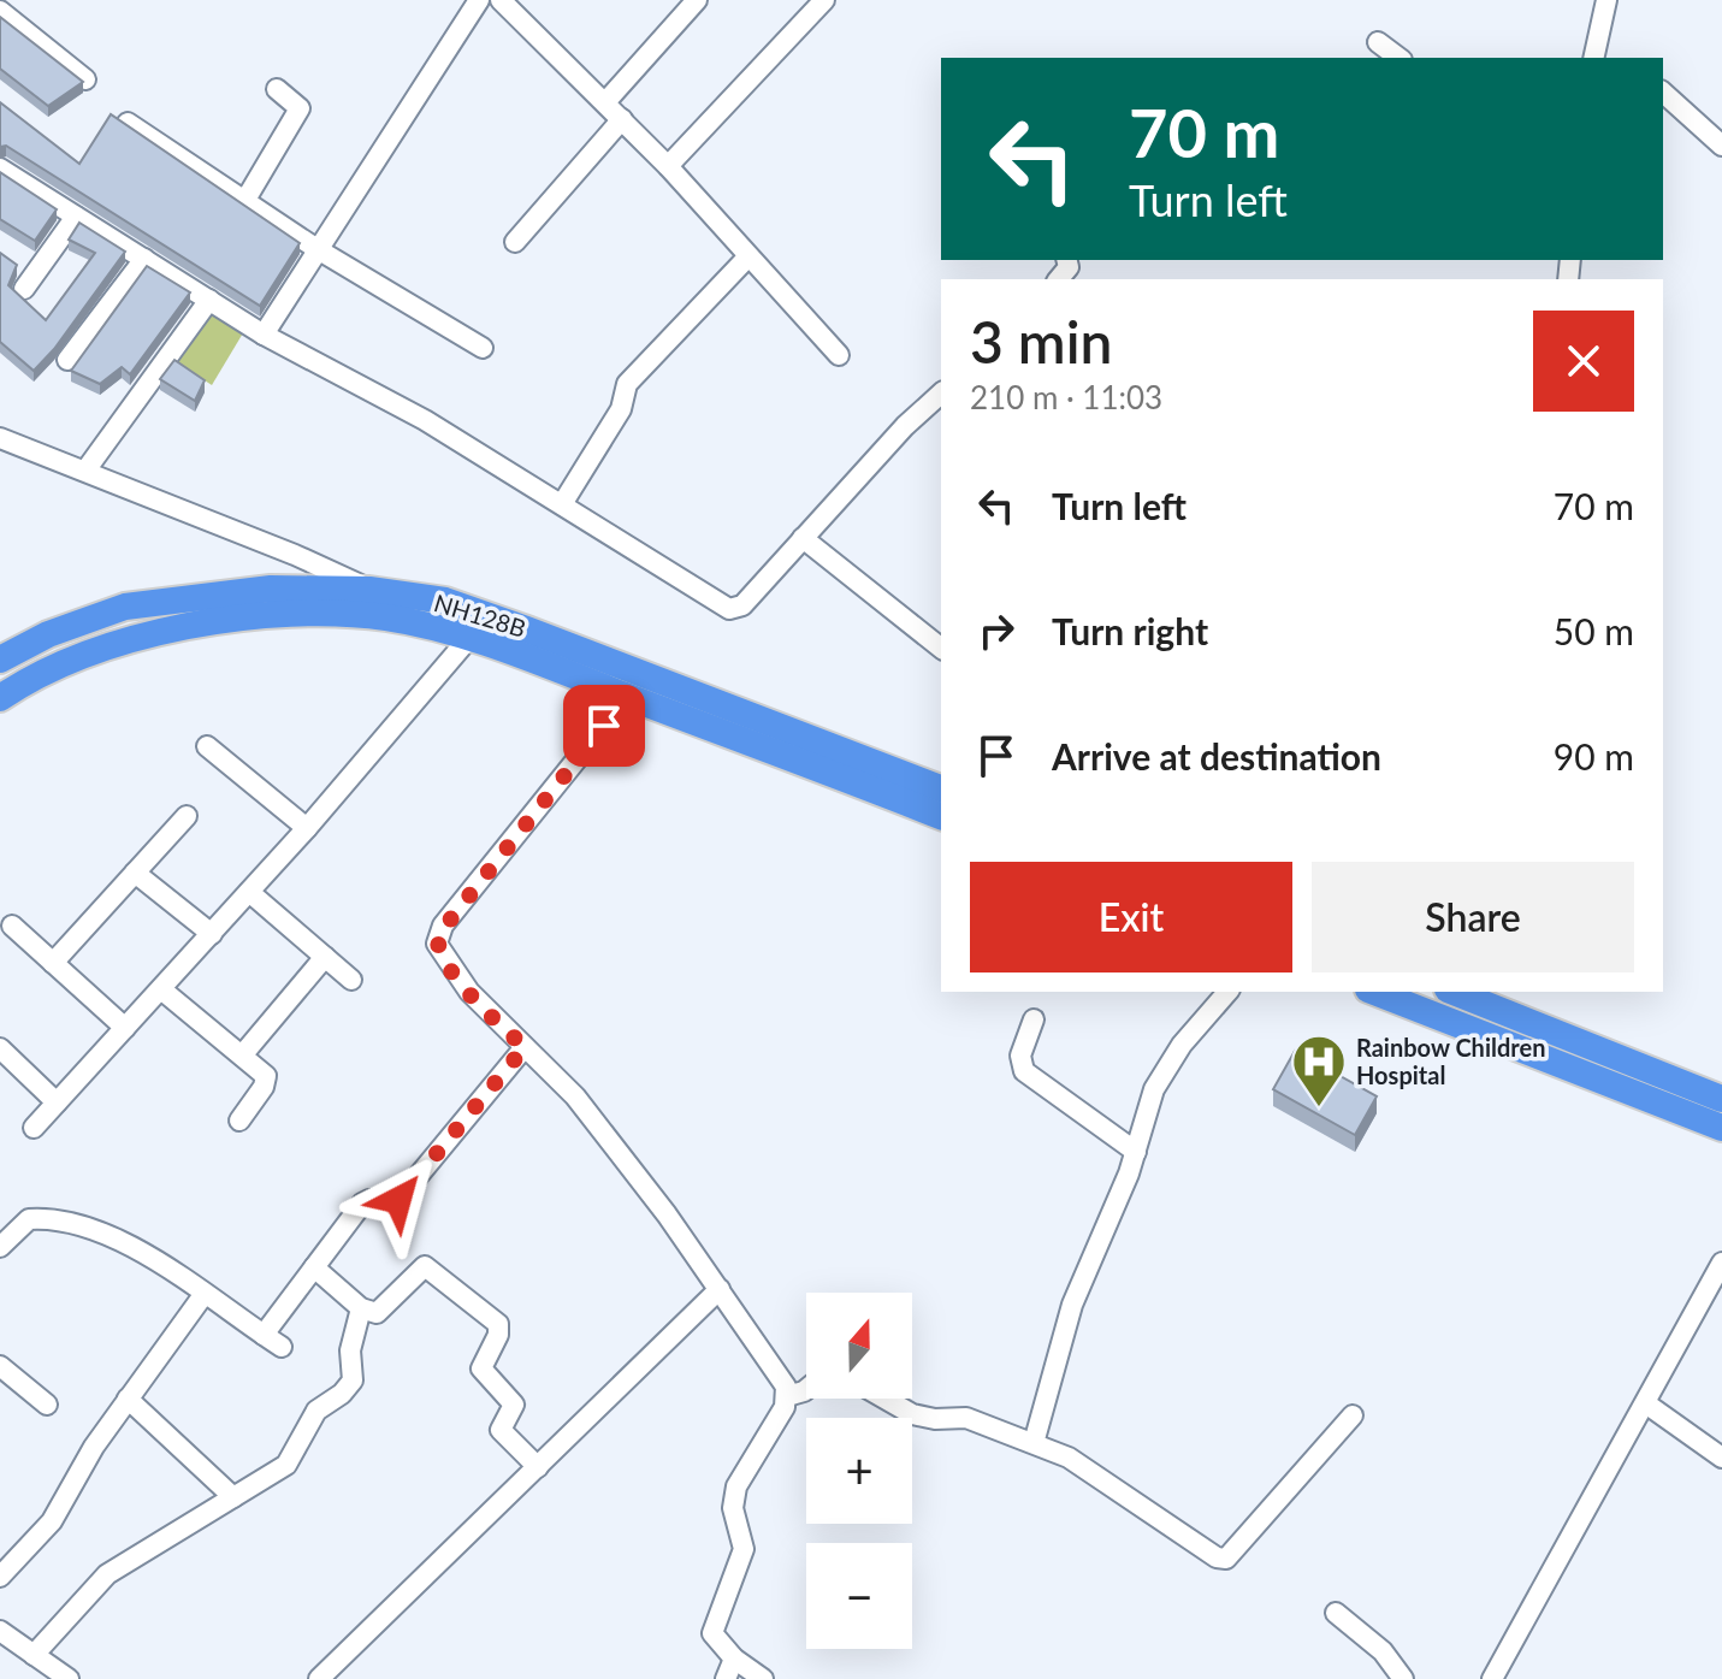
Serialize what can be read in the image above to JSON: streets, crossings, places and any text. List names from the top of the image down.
{
  "streets": {
    "highway": ["NH128B"]
  },
  "places": {
    "hospital": ["Rainbow Children Hospital"]
  },
  "north": "top",
  "page": {
    "turn": ["70 m", "Turn left"],
    "heading": ["3 min", "210 m · 11:03"],
    "list": [
      {
        "name": "Turn left",
        "value": "70 m"
      },
      {
        "name": "Turn right",
        "value": "50 m"
      },
      {
        "name": "Arrive at destination",
        "value": "90 m"
      }
    ],
    "buttons": ["Exit", "Share"],
    "map_buttons": ["+", "−"]
  }
}
